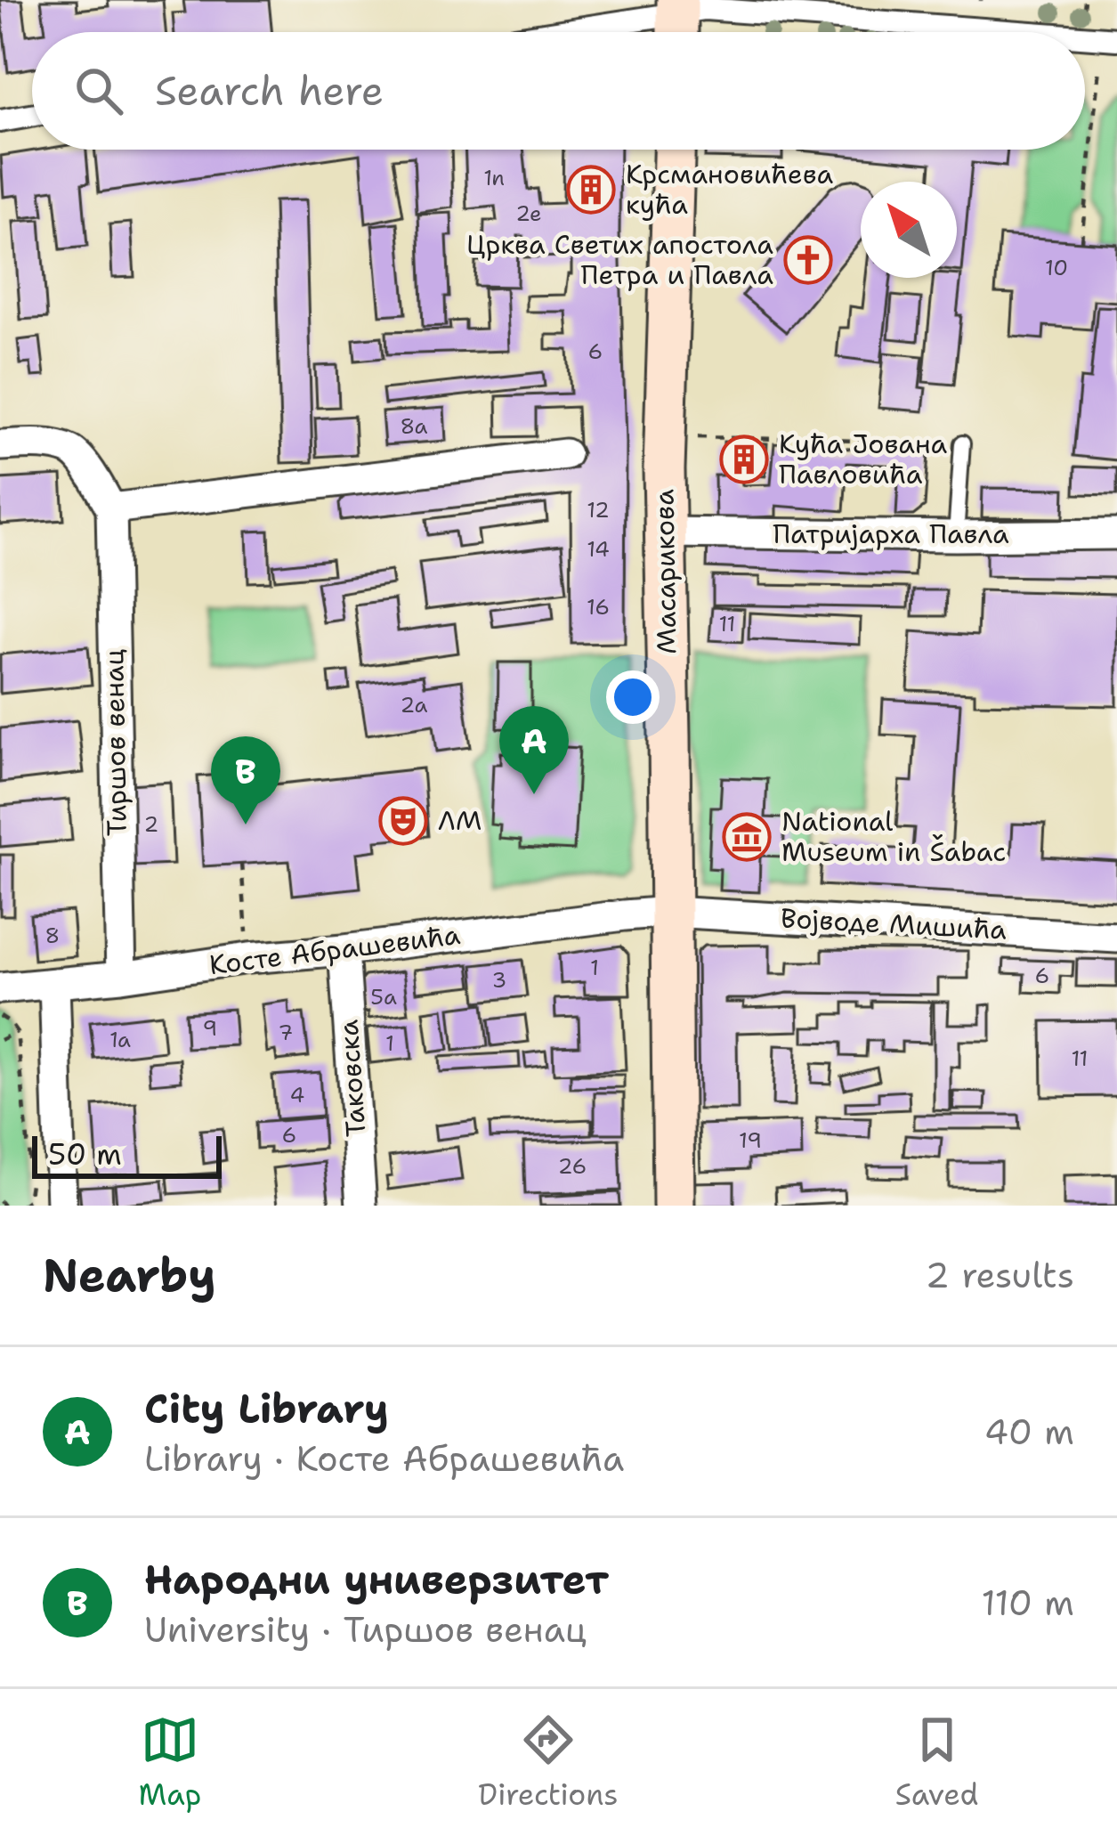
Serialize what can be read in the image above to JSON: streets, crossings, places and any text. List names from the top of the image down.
{
  "streets": {
    "main road": ["Масарикова"],
    "street": [
      "Патријарха Павла",
      "Тиршов венац",
      "Војводе Мишића",
      "Косте Абрашевића",
      "Таковска"
    ]
  },
  "crossings": [
    ["Патријарха Павла", "Масарикова"],
    ["Масарикова", "Војводе Мишића"],
    ["Масарикова", "Косте Абрашевића"],
    ["Тиршов венац", "Косте Абрашевића"],
    ["Војводе Мишића", "Косте Абрашевића"],
    ["Косте Абрашевића", "Таковска"]
  ],
  "places": {
    "building": ["Крсмановићева кућа", "Кућа Јована Павловића"],
    "church": ["Црква Светих апостола Петра и Павла"],
    "theatre": ["ЛМ"],
    "museum": ["National Museum in Šabac"]
  },
  "house_numbers": [
    "1n",
    "2e",
    "10",
    "6",
    "8a",
    "12",
    "14",
    "16",
    "11",
    "2a",
    "2",
    "8",
    "1",
    "6",
    "3",
    "5a",
    "9",
    "7",
    "1a",
    "1",
    "11",
    "4",
    "6",
    "19",
    "26"
  ],
  "scale_bar": "50 m",
  "north": "top left",
  "page": {
    "search": "Search here",
    "pins": ["A", "B"],
    "scale": "50 m",
    "heading": ["Nearby", "2 results"],
    "list": [
      {
        "mark": "A",
        "name": "City Library",
        "note": "Library · Косте Абрашевића",
        "value": "40 m"
      },
      {
        "mark": "B",
        "name": "Народни универзитет",
        "note": "University · Тиршов венац",
        "value": "110 m"
      }
    ],
    "nav": ["Map", "Directions", "Saved"]
  }
}
